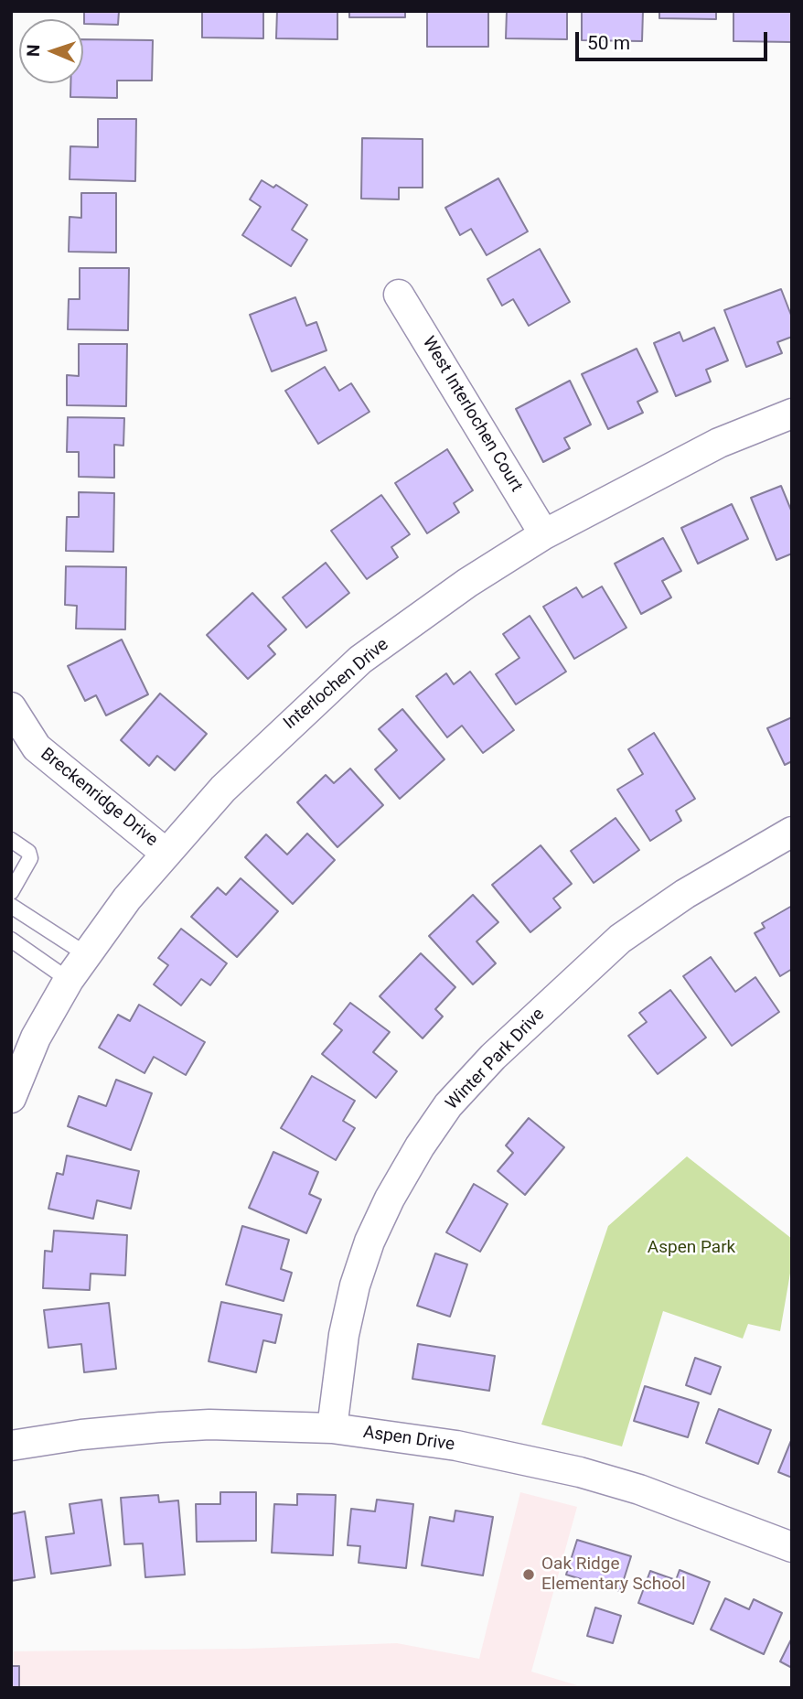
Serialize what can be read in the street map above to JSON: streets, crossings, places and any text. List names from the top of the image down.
{
  "streets": {
    "street": [
      "West Interlochen Court",
      "Interlochen Drive",
      "Breckenridge Drive",
      "Winter Park Drive",
      "Aspen Drive"
    ]
  },
  "crossings": [
    ["West Interlochen Court", "Interlochen Drive"],
    ["Interlochen Drive", "Breckenridge Drive"],
    ["Winter Park Drive", "Aspen Drive"]
  ],
  "parks": ["Aspen Park"],
  "places": ["Oak Ridge Elementary School"],
  "scale_bar": "50 m",
  "north": "left"
}
